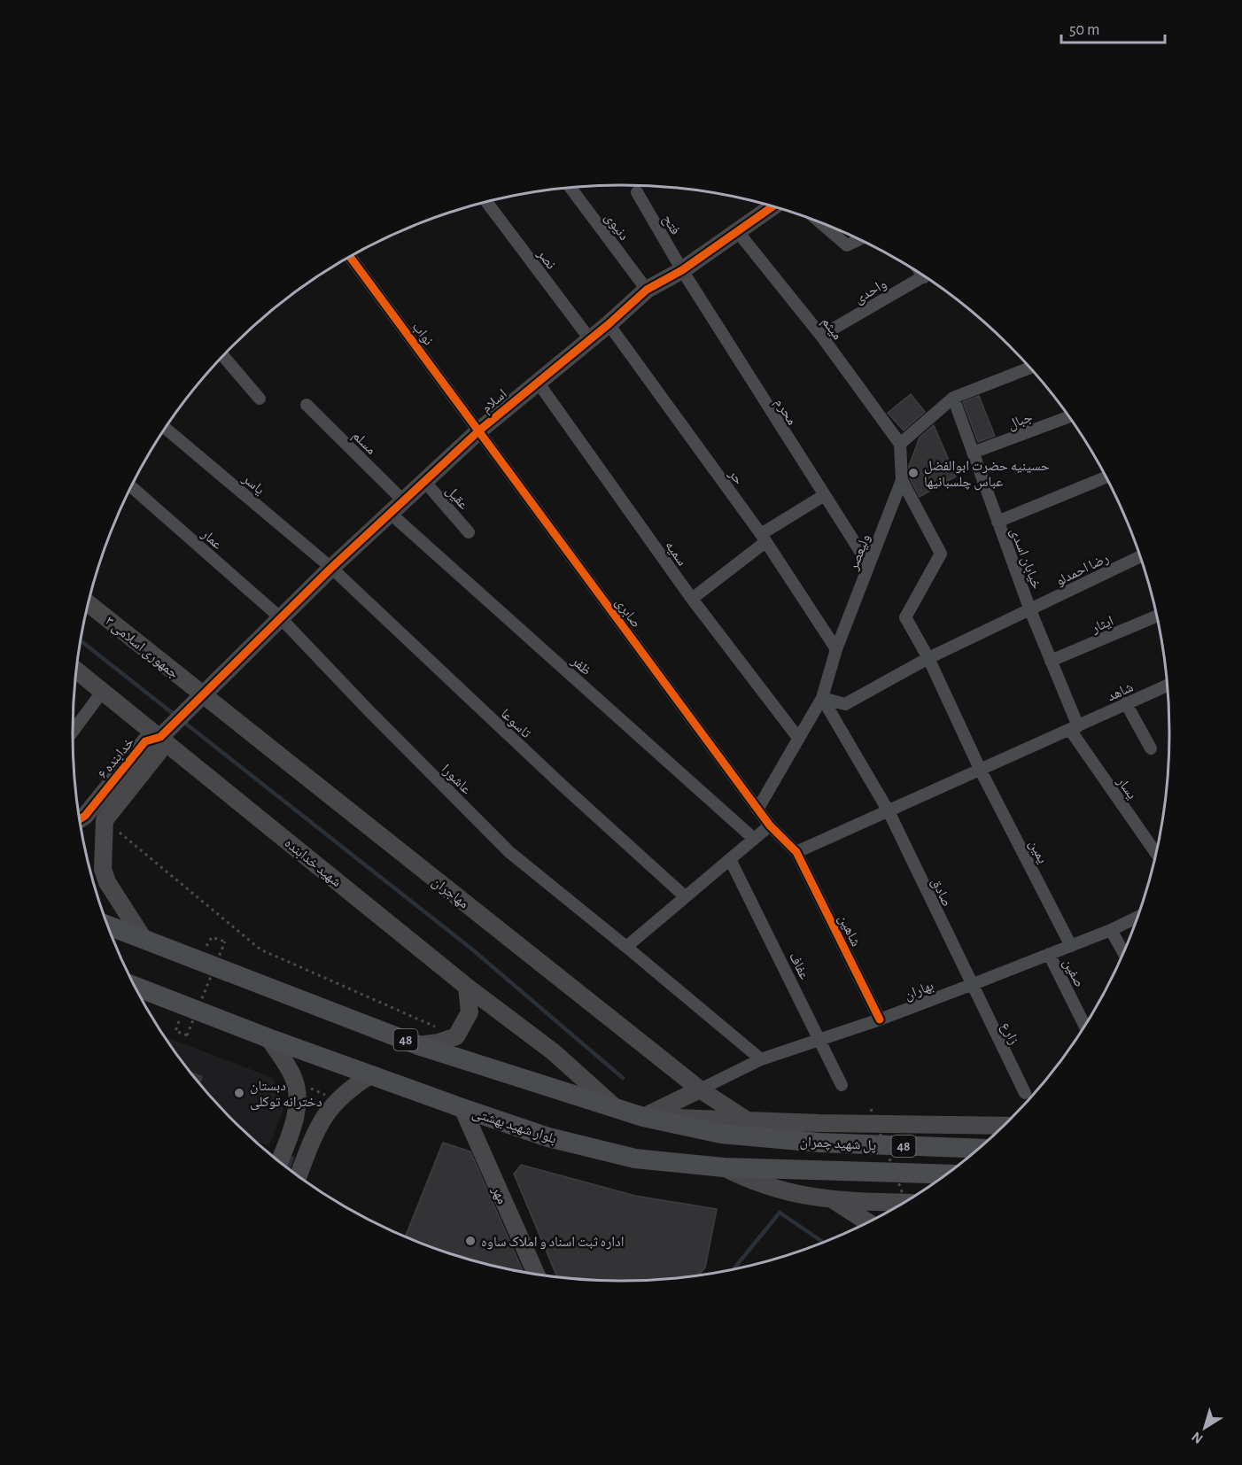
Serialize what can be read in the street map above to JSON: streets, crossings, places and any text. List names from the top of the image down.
{
  "streets": {
    "main road": ["48", "بلوار شهید بهشتی", "پل شهید چمران"],
    "street": [
      "فتح",
      "دنیوی",
      "نصر",
      "واحدی",
      "میثم",
      "نواب",
      "اسلام",
      "محرم",
      "جبال",
      "مسلم",
      "حر",
      "یاسر",
      "عقیل",
      "عمار",
      "ولیعصر",
      "سمیه",
      "خیابان اسدی",
      "رضا احمدلو",
      "صابری",
      "ایثار",
      "جمهوری اسلامی ۳",
      "ظفر",
      "شاهد",
      "تاسوعا",
      "خدابنده ۶",
      "عاشورا",
      "یسار",
      "یمین",
      "شهید خدابنده",
      "مهاجران",
      "صادق",
      "شاهین",
      "عفاف",
      "صفین",
      "بهاران",
      "زارع",
      "مهر"
    ]
  },
  "crossings": [
    ["فتح", "اسلام"],
    ["فتح", "محرم"],
    ["دنیوی", "اسلام"],
    ["نصر", "اسلام"],
    ["واحدی", "میثم"],
    ["میثم", "اسلام"],
    ["میثم", "ولیعصر"],
    ["نواب", "اسلام"],
    ["نواب", "صابری"],
    ["اسلام", "محرم"],
    ["اسلام", "مسلم"],
    ["اسلام", "حر"],
    ["اسلام", "یاسر"],
    ["اسلام", "عقیل"],
    ["اسلام", "عمار"],
    ["اسلام", "سمیه"],
    ["اسلام", "صابری"],
    ["اسلام", "جمهوری اسلامی ۳"],
    ["اسلام", "ظفر"],
    ["اسلام", "تاسوعا"],
    ["اسلام", "خدابنده ۶"],
    ["اسلام", "عاشورا"],
    ["اسلام", "شهید خدابنده"],
    ["اسلام", "مهاجران"],
    ["محرم", "ولیعصر"],
    ["جبال", "خیابان اسدی"],
    ["حر", "ولیعصر"],
    ["یاسر", "تاسوعا"],
    ["عمار", "عاشورا"],
    ["ولیعصر", "سمیه"],
    ["ولیعصر", "رضا احمدلو"],
    ["ولیعصر", "صابری"],
    ["ولیعصر", "یمین"],
    ["ولیعصر", "صادق"],
    ["خیابان اسدی", "رضا احمدلو"],
    ["خیابان اسدی", "ایثار"],
    ["خیابان اسدی", "شاهد"],
    ["خیابان اسدی", "یسار"],
    ["رضا احمدلو", "یمین"],
    ["رضا احمدلو", "صادق"],
    ["صابری", "شاهین"],
    ["جمهوری اسلامی ۳", "مهاجران"],
    ["شاهد", "یسار"],
    ["شاهد", "یمین"],
    ["شاهد", "صادق"],
    ["شاهد", "شاهین"],
    ["خدابنده ۶", "شهید خدابنده"],
    ["عاشورا", "بهاران"],
    ["یمین", "بهاران"],
    ["شهید خدابنده", "48"],
    ["مهاجران", "بهاران"],
    ["صادق", "بهاران"],
    ["صادق", "زارع"],
    ["شاهین", "بهاران"],
    ["عفاف", "بهاران"],
    ["صفین", "بهاران"],
    ["بهاران", "زارع"],
    ["48", "پل شهید چمران"],
    ["بلوار شهید بهشتی", "پل شهید چمران"],
    ["بلوار شهید بهشتی", "مهر"]
  ],
  "places": ["حسینیه حضرت ابوالفضل عباس چلسبانیها", "دبستان دخترانه توکلی", "اداره ثبت اسناد و املاک ساوه"],
  "scale_bar": "50 m",
  "north": "bottom left"
}
